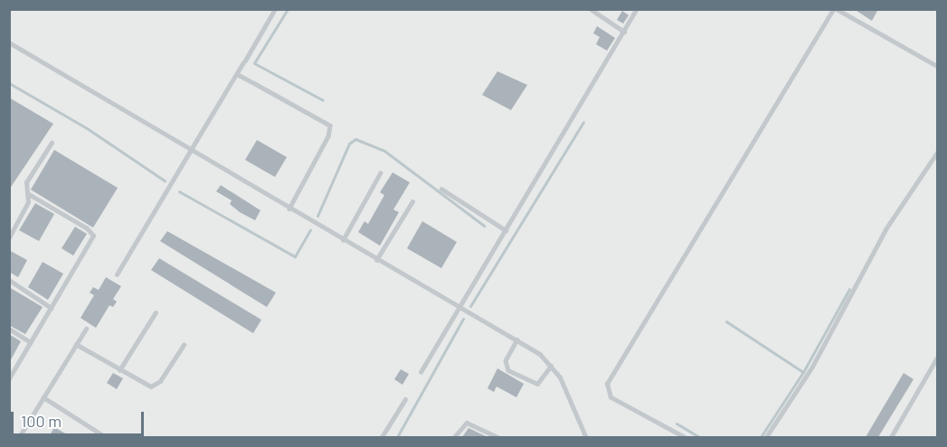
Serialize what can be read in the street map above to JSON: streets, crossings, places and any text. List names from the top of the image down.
{
  "scale_bar": "100 m"
}
